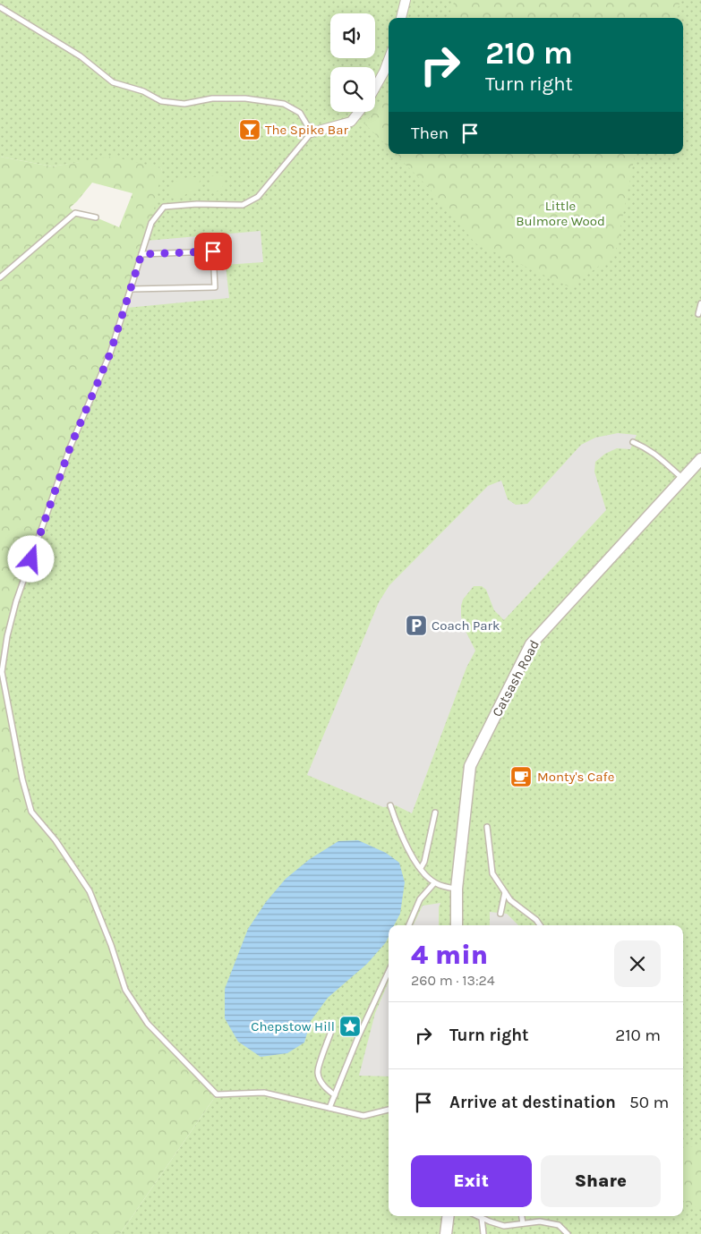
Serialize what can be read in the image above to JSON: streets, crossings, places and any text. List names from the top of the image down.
{
  "streets": {
    "street": ["Catsash Road"]
  },
  "parks": ["Little Bulmore Wood"],
  "places": {
    "bar": ["The Spike Bar"],
    "parking": ["Coach Park"],
    "cafe": ["Monty's Cafe"],
    "place": ["Chepstow Hill"]
  },
  "page": {
    "turn": ["210 m", "Turn right"],
    "then": "Then",
    "heading": ["4 min", "260 m · 13:24"],
    "list": [
      {
        "name": "Turn right",
        "value": "210 m"
      },
      {
        "name": "Arrive at destination",
        "value": "50 m"
      }
    ],
    "buttons": ["Exit", "Share"]
  }
}
